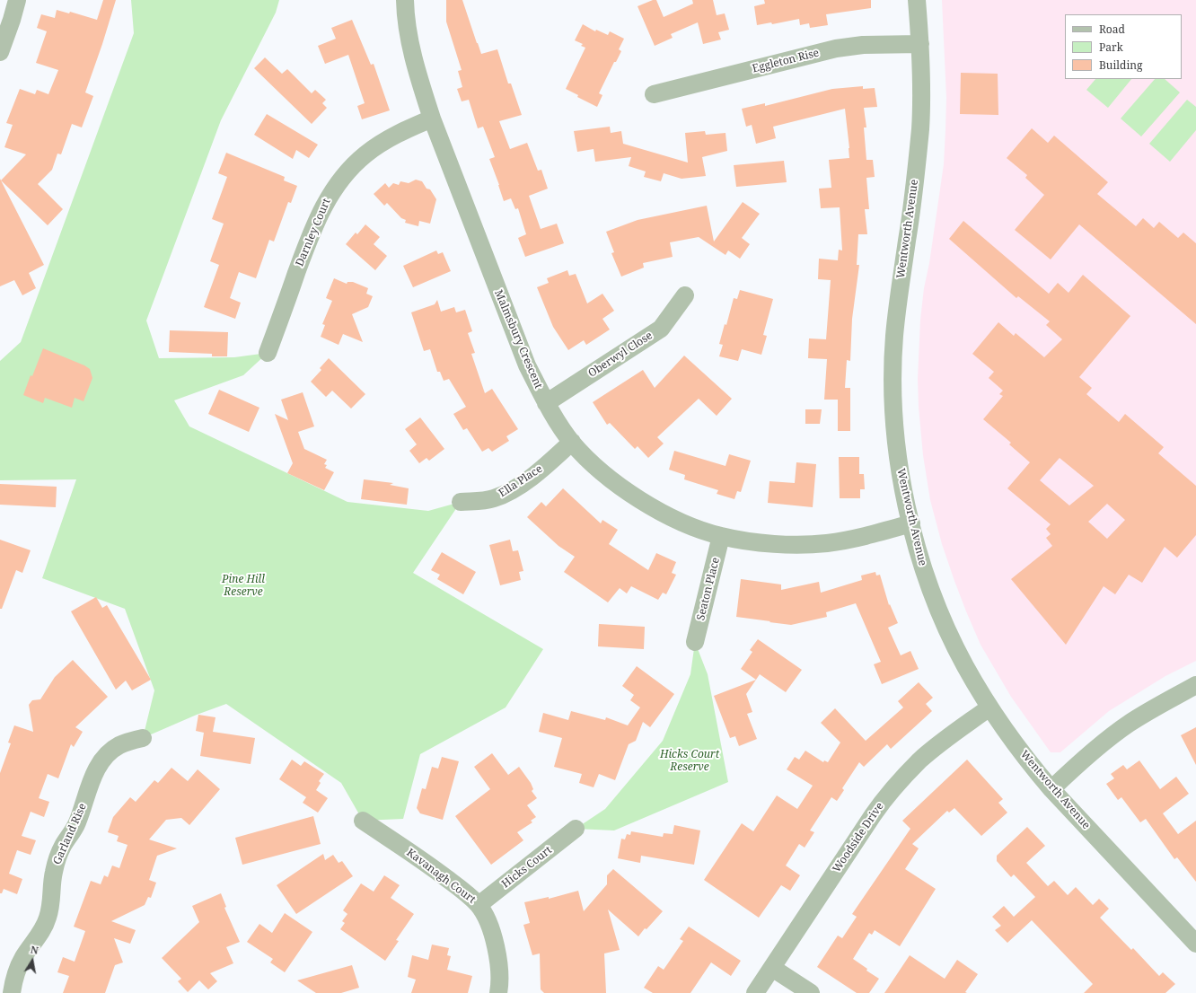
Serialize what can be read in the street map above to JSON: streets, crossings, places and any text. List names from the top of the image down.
{
  "streets": {
    "street": [
      "Eggleton Rise",
      "Wentworth Avenue",
      "Darnley Court",
      "Malmsbury Crescent",
      "Oberwyl Close",
      "Ella Place",
      "Seaton Place",
      "Garland Rise",
      "Woodside Drive",
      "Hicks Court",
      "Kavanagh Court"
    ]
  },
  "crossings": [
    ["Eggleton Rise", "Wentworth Avenue"],
    ["Wentworth Avenue", "Malmsbury Crescent"],
    ["Wentworth Avenue", "Woodside Drive"],
    ["Darnley Court", "Malmsbury Crescent"],
    ["Malmsbury Crescent", "Oberwyl Close"],
    ["Malmsbury Crescent", "Ella Place"],
    ["Malmsbury Crescent", "Seaton Place"],
    ["Hicks Court", "Kavanagh Court"]
  ],
  "parks": ["Pine Hill Reserve", "Hicks Court Reserve"],
  "legend": ["Road", "Park", "Building"],
  "north": "top"
}
